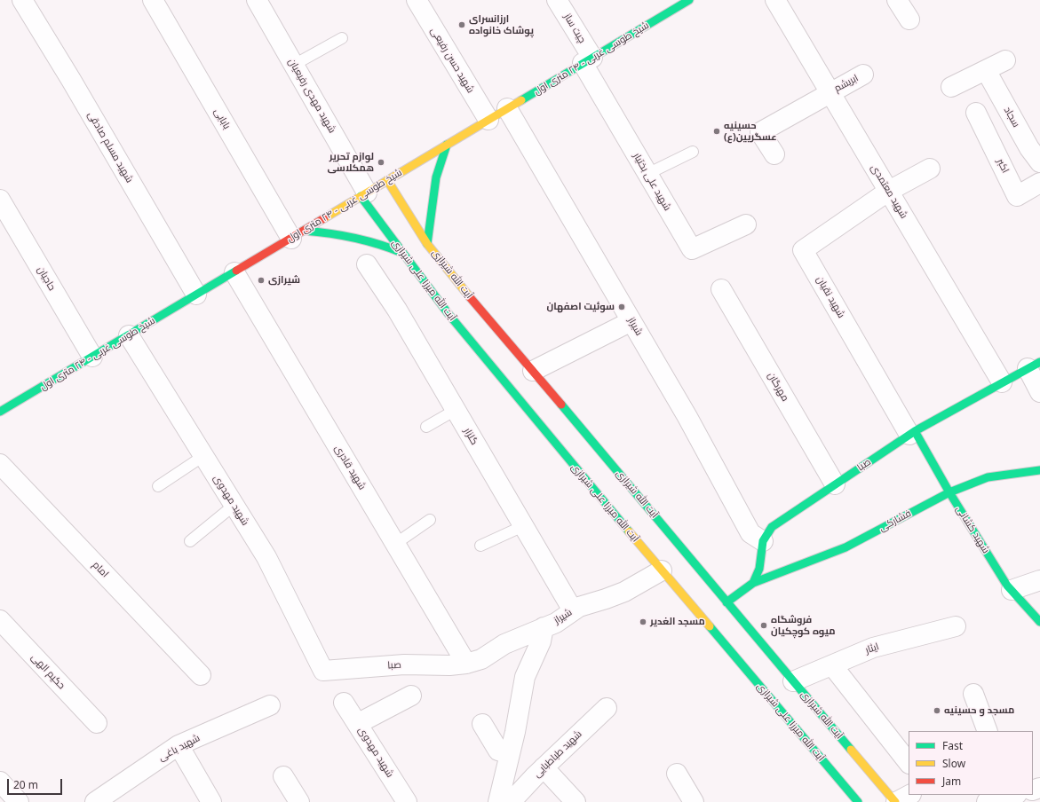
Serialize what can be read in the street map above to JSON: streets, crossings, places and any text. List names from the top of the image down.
{
  "streets": {
    "street": [
      "چیت ساز",
      "شیخ طوسی غربی - ۲۴ متری اول",
      "شهید حسن رفیعی",
      "ابریشم",
      "شهید مهدی رفیعیان",
      "سجاد",
      "بابایی",
      "شهید مسلم صادقی",
      "اکبر",
      "شهید علی بختیار",
      "شهید معتمدی",
      "آیت الله شیرازی",
      "حاجیان",
      "آیت الله میرزا علی شیرازی",
      "شهید نقیان",
      "شیراز",
      "مهرگان",
      "گلزار",
      "صبا",
      "شهید قادری",
      "شهید مهدوی",
      "فشارکی",
      "شهید کشانی",
      "امام",
      "ایثار",
      "حکیم الهی",
      "شهید باغی",
      "شهید طباطبایی"
    ]
  },
  "crossings": [
    ["چیت ساز", "شیخ طوسی غربی - ۲۴ متری اول"],
    ["چیت ساز", "شهید علی بختیار"],
    ["شیخ طوسی غربی - ۲۴ متری اول", "شهید حسن رفیعی"],
    ["شیخ طوسی غربی - ۲۴ متری اول", "شهید مهدی رفیعیان"],
    ["شیخ طوسی غربی - ۲۴ متری اول", "بابایی"],
    ["شیخ طوسی غربی - ۲۴ متری اول", "شهید مسلم صادقی"],
    ["شیخ طوسی غربی - ۲۴ متری اول", "شهید علی بختیار"],
    ["شیخ طوسی غربی - ۲۴ متری اول", "آیت الله شیرازی"],
    ["شیخ طوسی غربی - ۲۴ متری اول", "حاجیان"],
    ["شیخ طوسی غربی - ۲۴ متری اول", "آیت الله میرزا علی شیرازی"],
    ["شیخ طوسی غربی - ۲۴ متری اول", "شیراز"],
    ["شیخ طوسی غربی - ۲۴ متری اول", "شهید قادری"],
    ["شیخ طوسی غربی - ۲۴ متری اول", "شهید مهدوی"],
    ["ابریشم", "شهید معتمدی"],
    ["شهید مهدی رفیعیان", "آیت الله میرزا علی شیرازی"],
    ["شهید معتمدی", "شهید نقیان"],
    ["شهید معتمدی", "صبا"],
    ["آیت الله شیرازی", "ایثار"],
    ["آیت الله میرزا علی شیرازی", "شیراز"],
    ["شهید نقیان", "صبا"],
    ["شهید نقیان", "شهید کشانی"],
    ["شیراز", "گلزار"],
    ["شیراز", "صبا"],
    ["شیراز", "شهید قادری"],
    ["مهرگان", "صبا"],
    ["صبا", "شهید قادری"],
    ["صبا", "شهید مهدوی"],
    ["صبا", "فشارکی"],
    ["صبا", "شهید کشانی"],
    ["فشارکی", "شهید کشانی"]
  ],
  "places": [
    "ارزانسرای پوشاک خانواده",
    "حسینیه عسگریین(ع)",
    "لوازم تحریر همکلاسی",
    "شیرازی",
    "سوئیت اصفهان",
    "مسجد الغدیر",
    "فروشگاه میوه کوچکیان",
    "مسجد و حسینیه"
  ],
  "legend": ["Fast", "Slow", "Jam"],
  "scale_bar": "20 m"
}
